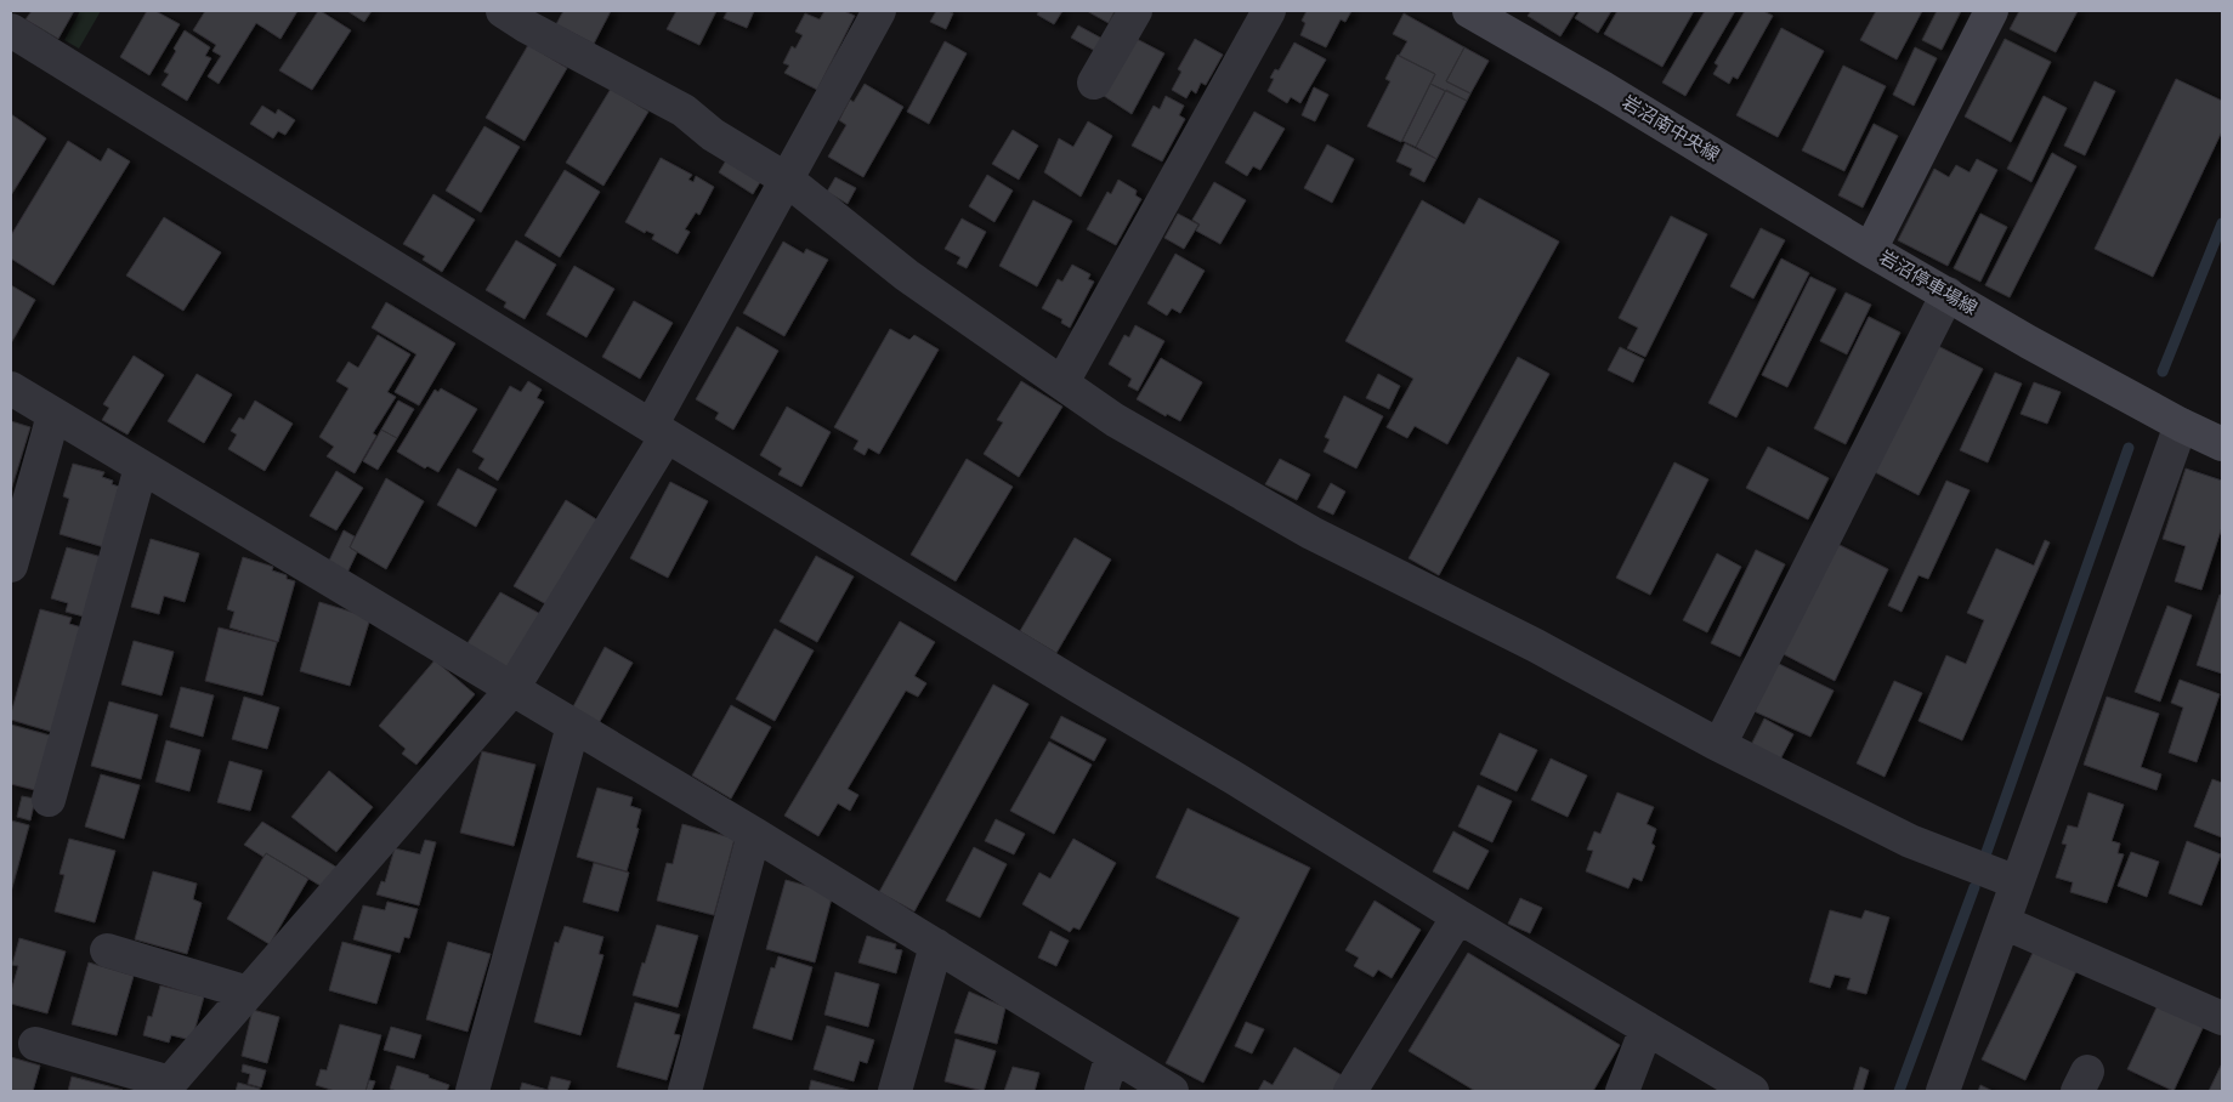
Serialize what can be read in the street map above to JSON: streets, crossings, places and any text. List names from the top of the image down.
{
  "streets": {
    "main road": ["岩沼南中央線", "岩沼停車場線"]
  },
  "crossings": [
    ["岩沼南中央線", "岩沼停車場線"]
  ]
}
